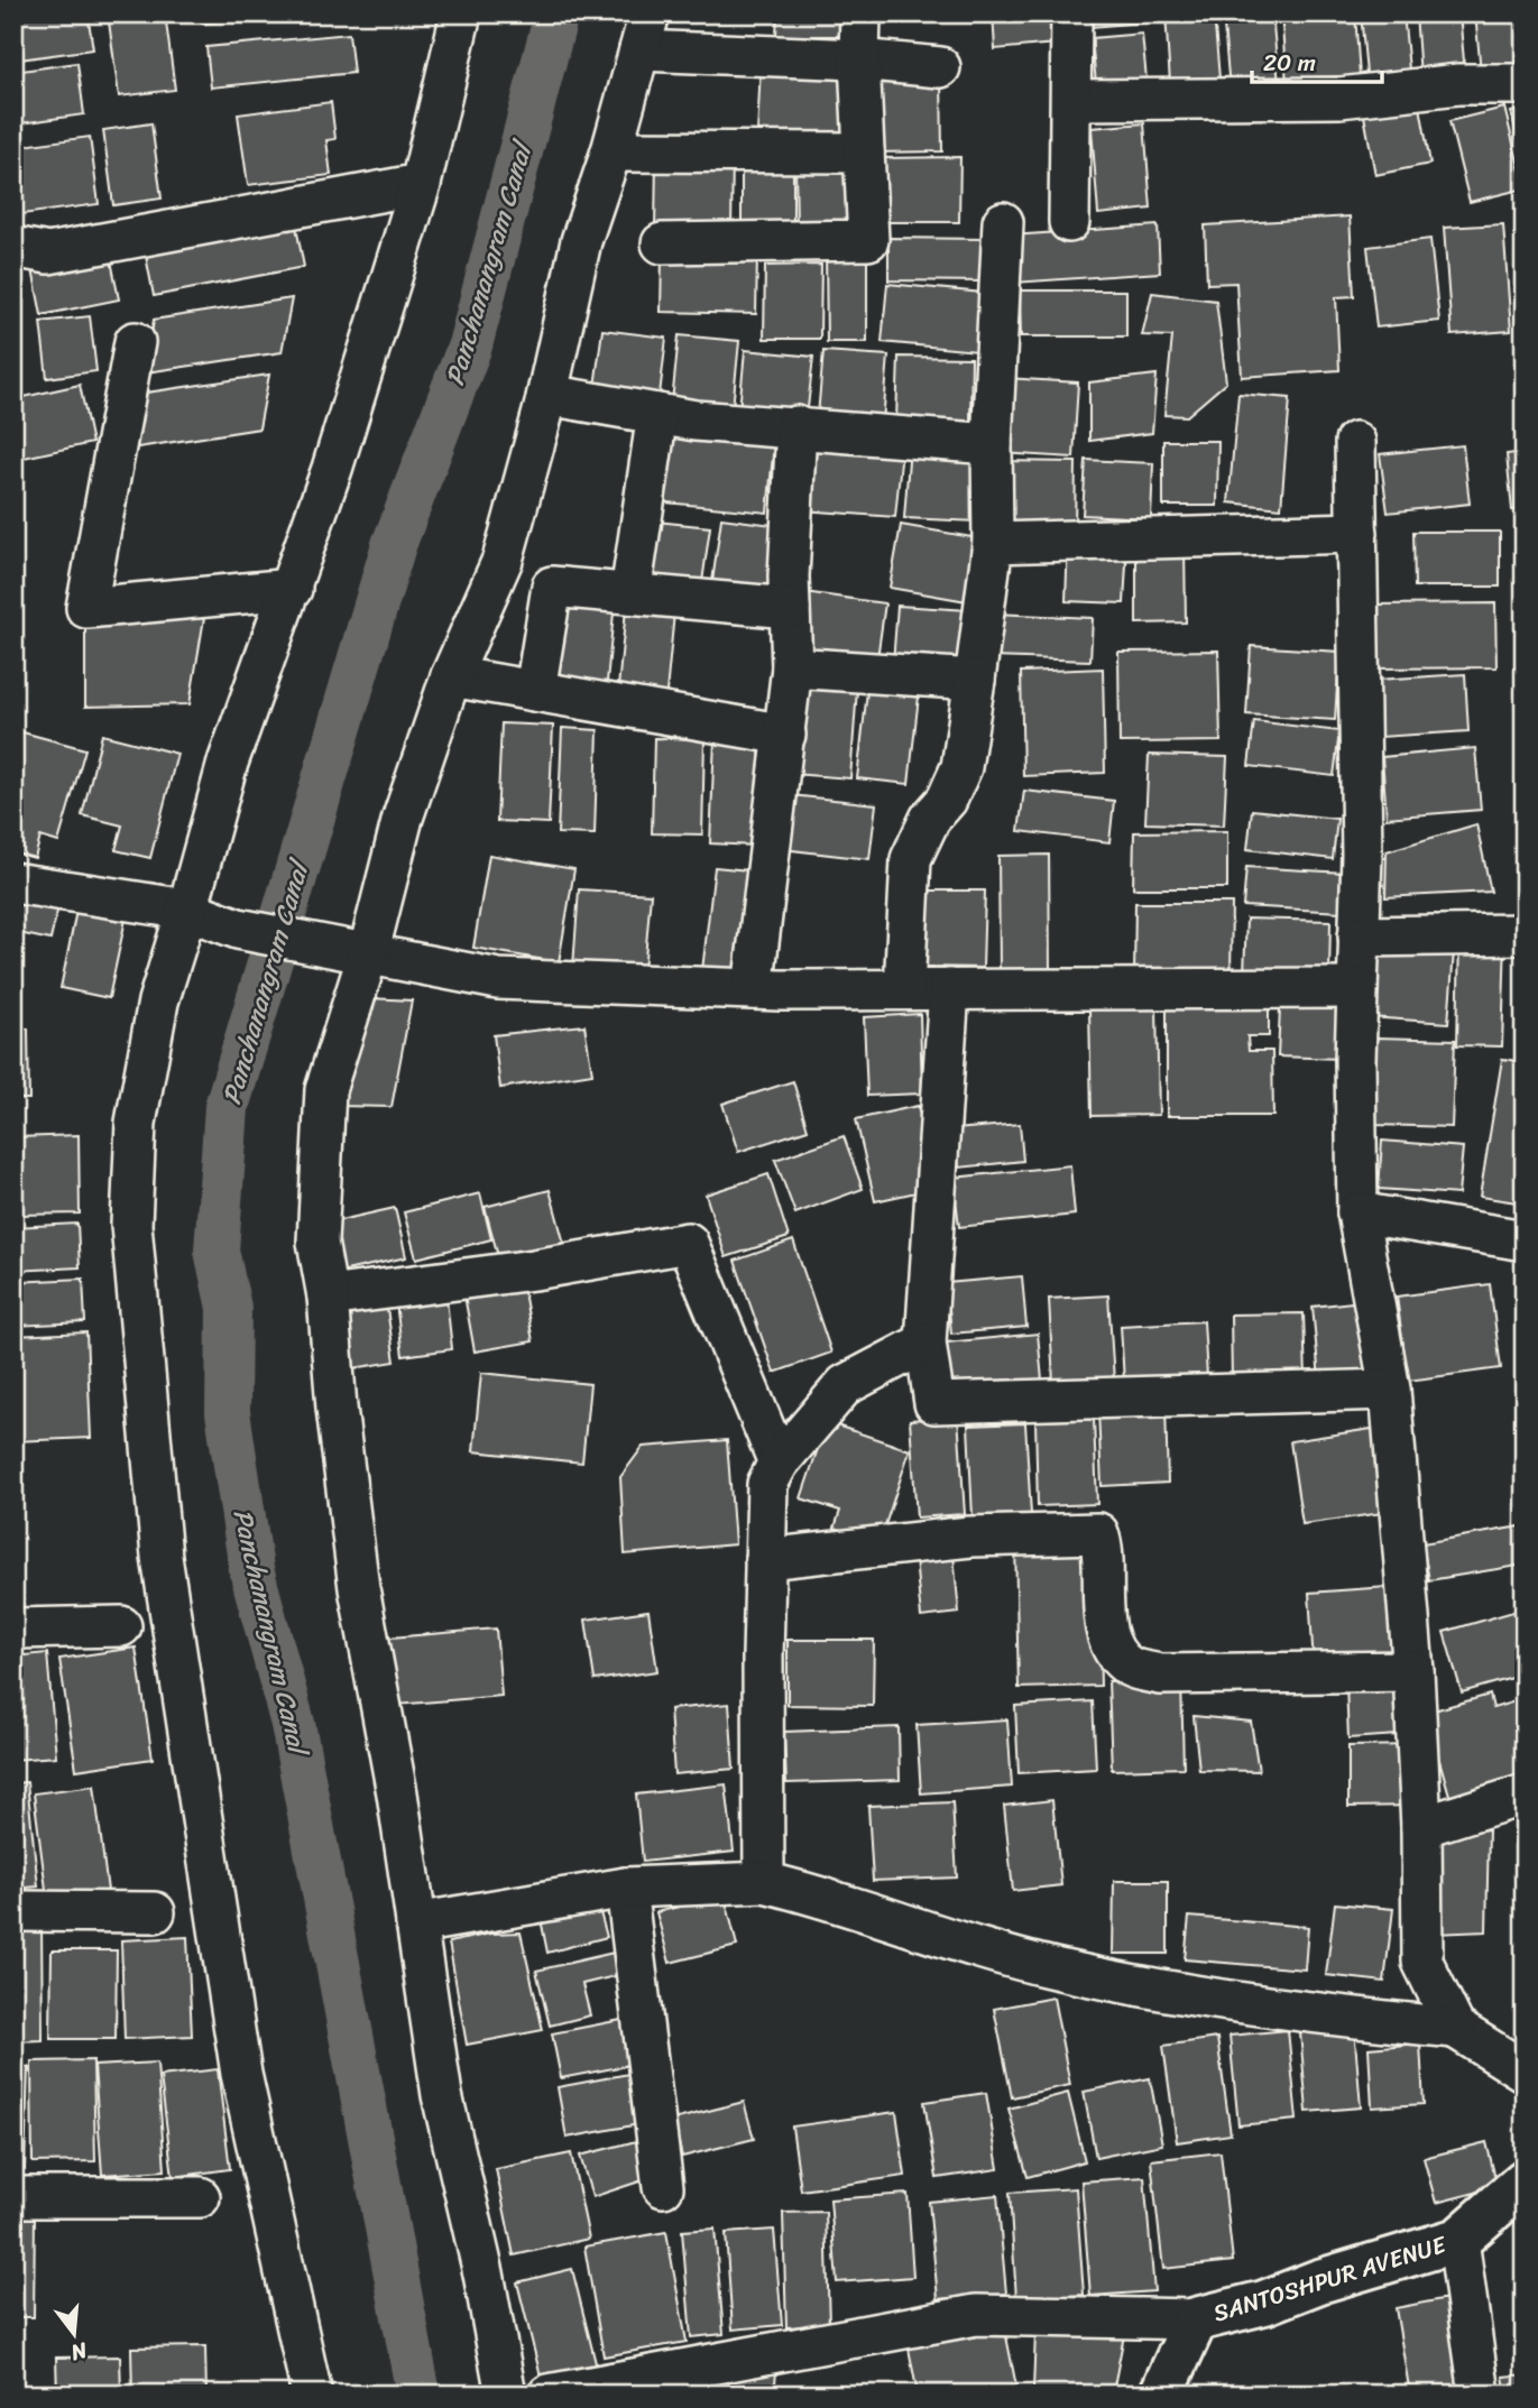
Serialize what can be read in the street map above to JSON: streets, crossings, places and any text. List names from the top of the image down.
{
  "streets": {
    "main road": ["SANTOSHPUR AVENUE"]
  },
  "water": ["Panchanangram Canal"],
  "scale_bar": "20 m",
  "north": "bottom"
}
